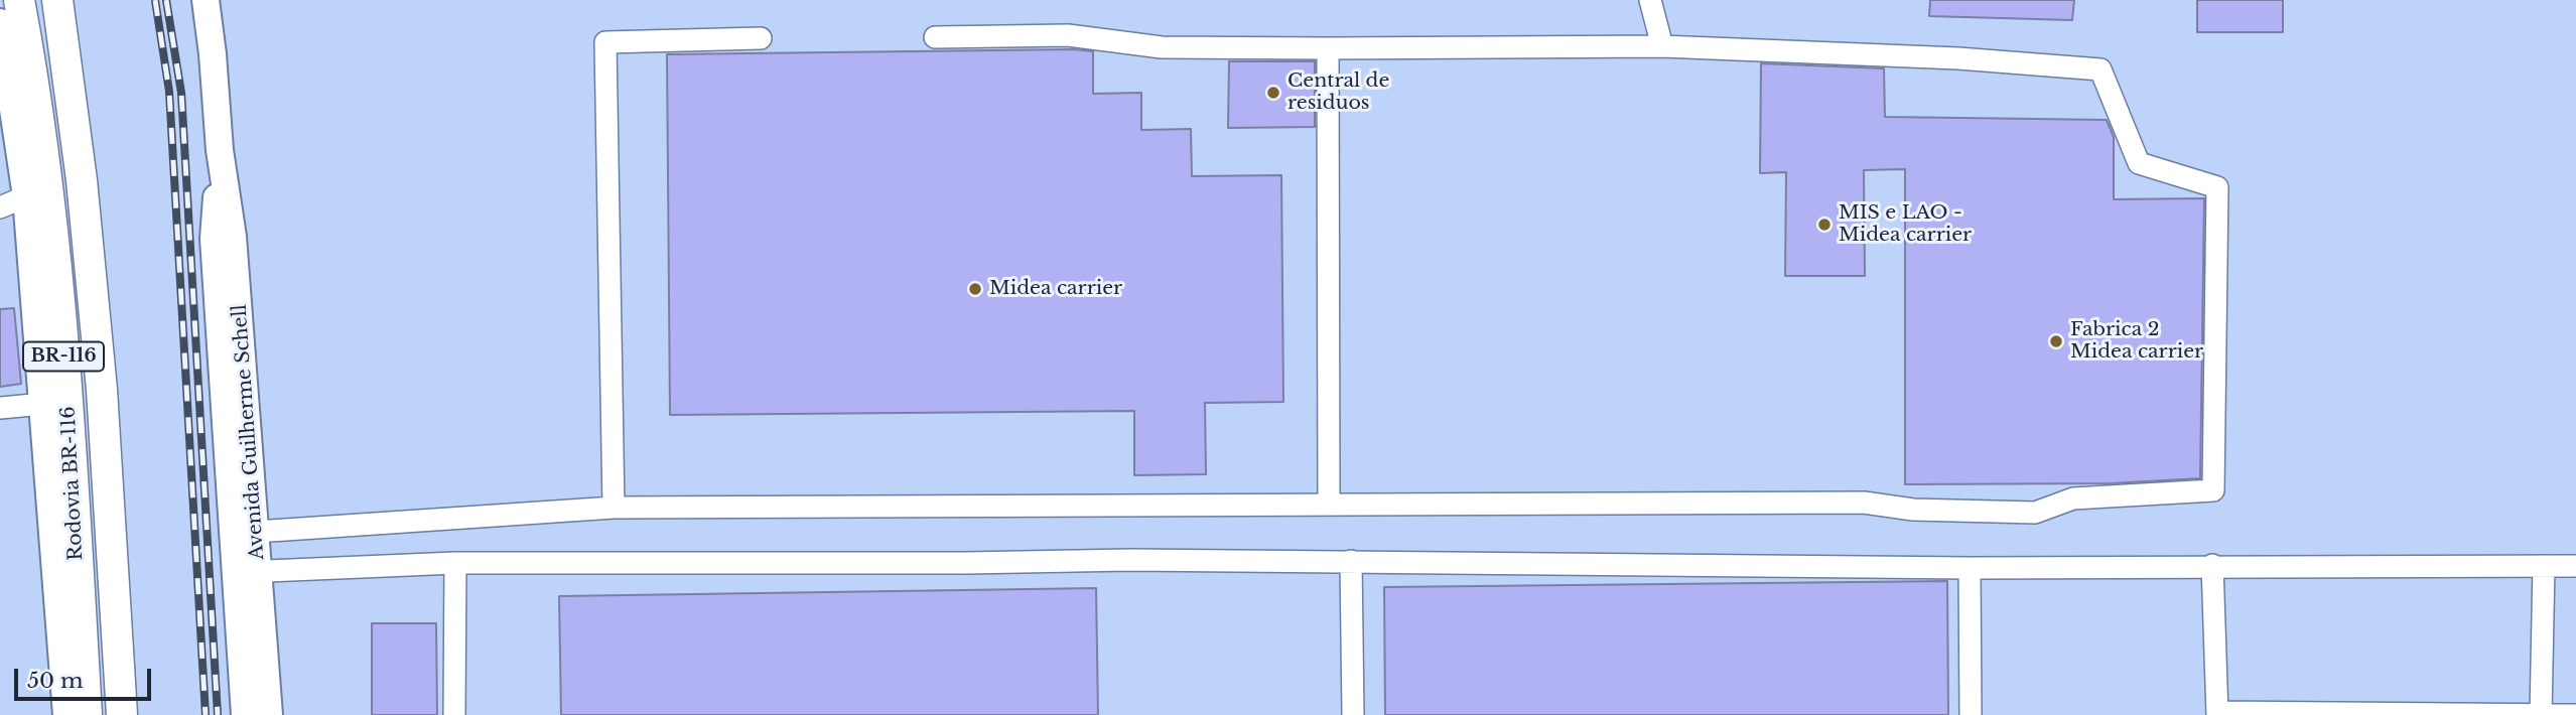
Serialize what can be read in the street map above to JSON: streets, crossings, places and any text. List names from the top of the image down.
{
  "streets": {
    "highway": ["BR-116", "Rodovia BR-116"],
    "main road": ["Avenida Guilherme Schell"]
  },
  "places": [
    "Central de residuos",
    "MIS e LAO - Midea carrier",
    "Midea carrier",
    "Fabrica 2 Midea carrier"
  ],
  "scale_bar": "50 m"
}
